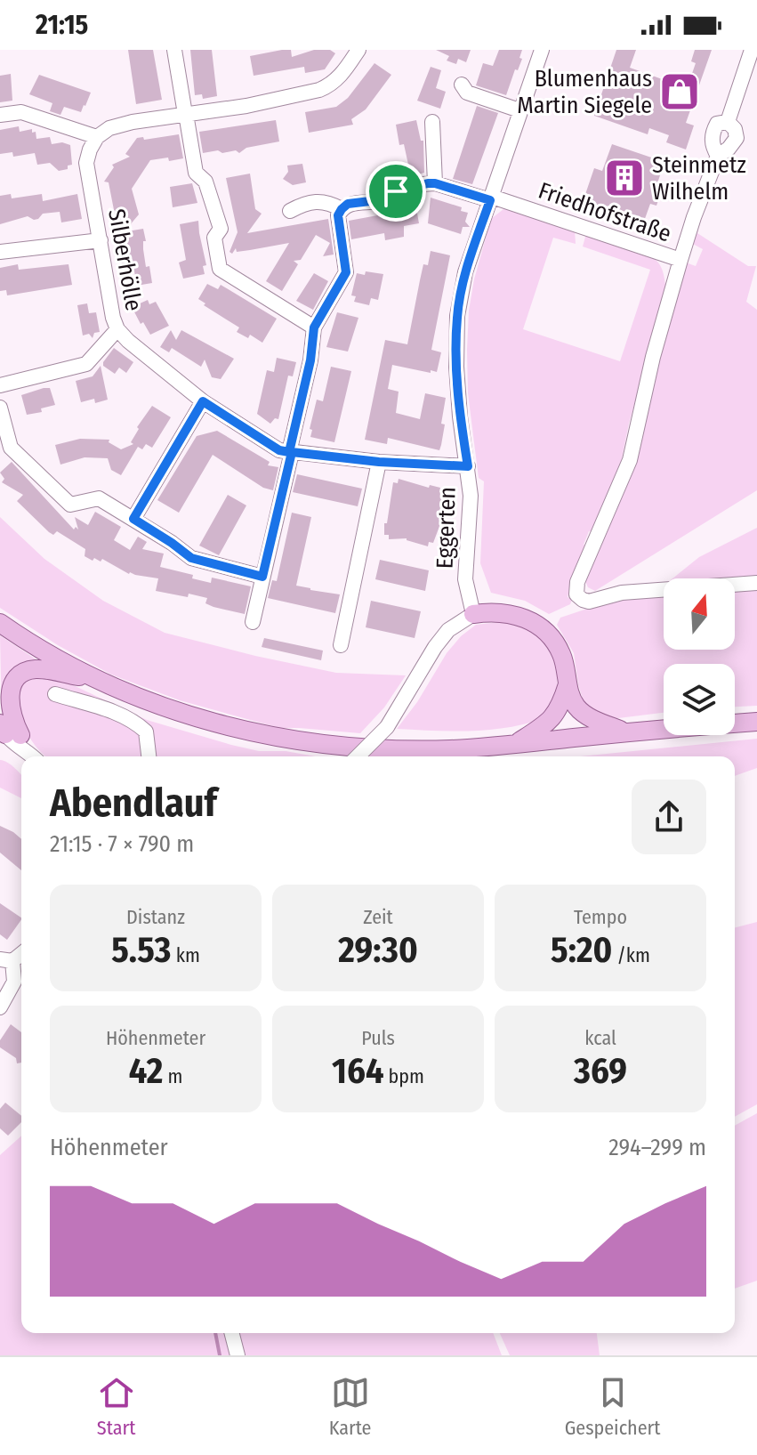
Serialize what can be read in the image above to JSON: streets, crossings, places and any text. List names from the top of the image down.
{
  "streets": {
    "street": ["Friedhofstraße", "Silberhölle", "Eggerten"]
  },
  "crossings": [
    ["Friedhofstraße", "Eggerten"],
    ["Silberhölle", "Eggerten"]
  ],
  "places": {
    "shop": ["Blumenhaus Martin Siegele"],
    "building": ["Steinmetz Wilhelm"]
  },
  "north": "top",
  "page": {
    "status": "21:15",
    "heading": ["Abendlauf", "21:15 · 7 × 790 m"],
    "stats": [
      ["Distanz", "5.53 km"],
      ["Zeit", "29:30"],
      ["Tempo", "5:20 /km"],
      ["Höhenmeter", "42 m"],
      ["Puls", "164 bpm"],
      ["kcal", "369"]
    ],
    "chart": ["Höhenmeter", "294–299 m"],
    "tabs": ["Start", "Karte", "Gespeichert"]
  }
}
